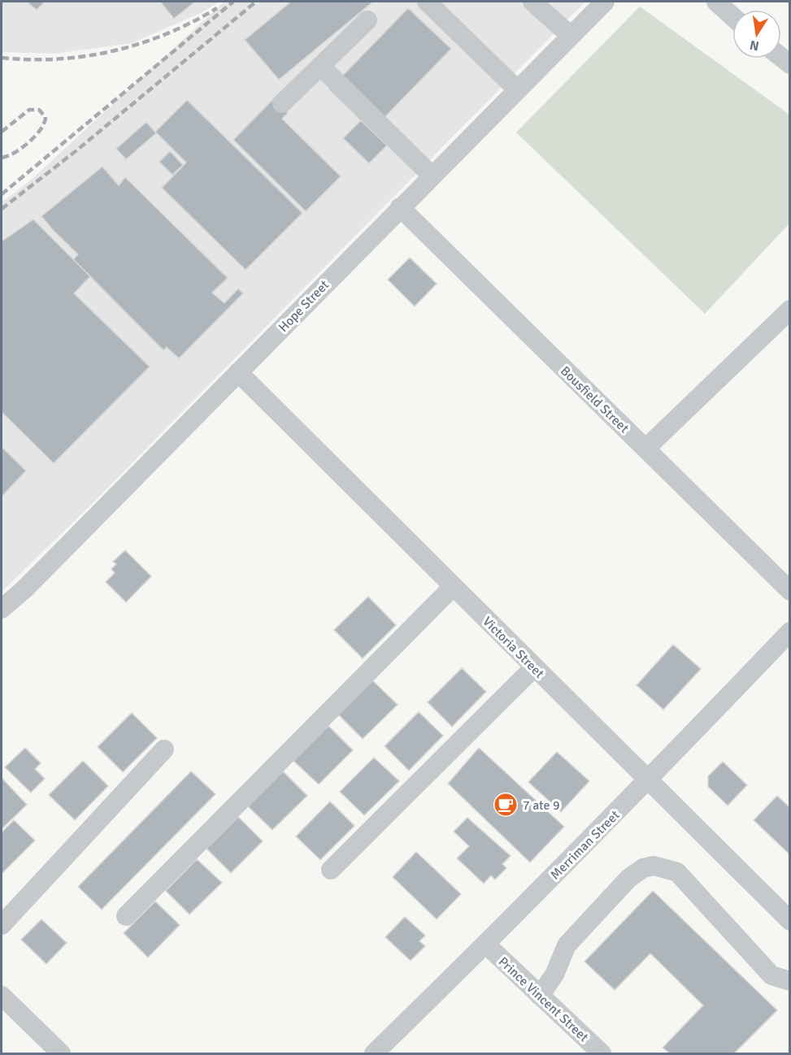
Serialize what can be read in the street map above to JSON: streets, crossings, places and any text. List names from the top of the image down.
{
  "streets": {
    "street": [
      "Hope Street",
      "Bousfield Street",
      "Victoria Street",
      "Merriman Street",
      "Prince Vincent Street"
    ]
  },
  "crossings": [
    ["Hope Street", "Bousfield Street"],
    ["Hope Street", "Victoria Street"],
    ["Victoria Street", "Merriman Street"],
    ["Merriman Street", "Prince Vincent Street"]
  ],
  "places": {
    "cafe": ["7 ate 9"]
  },
  "north": "bottom"
}
